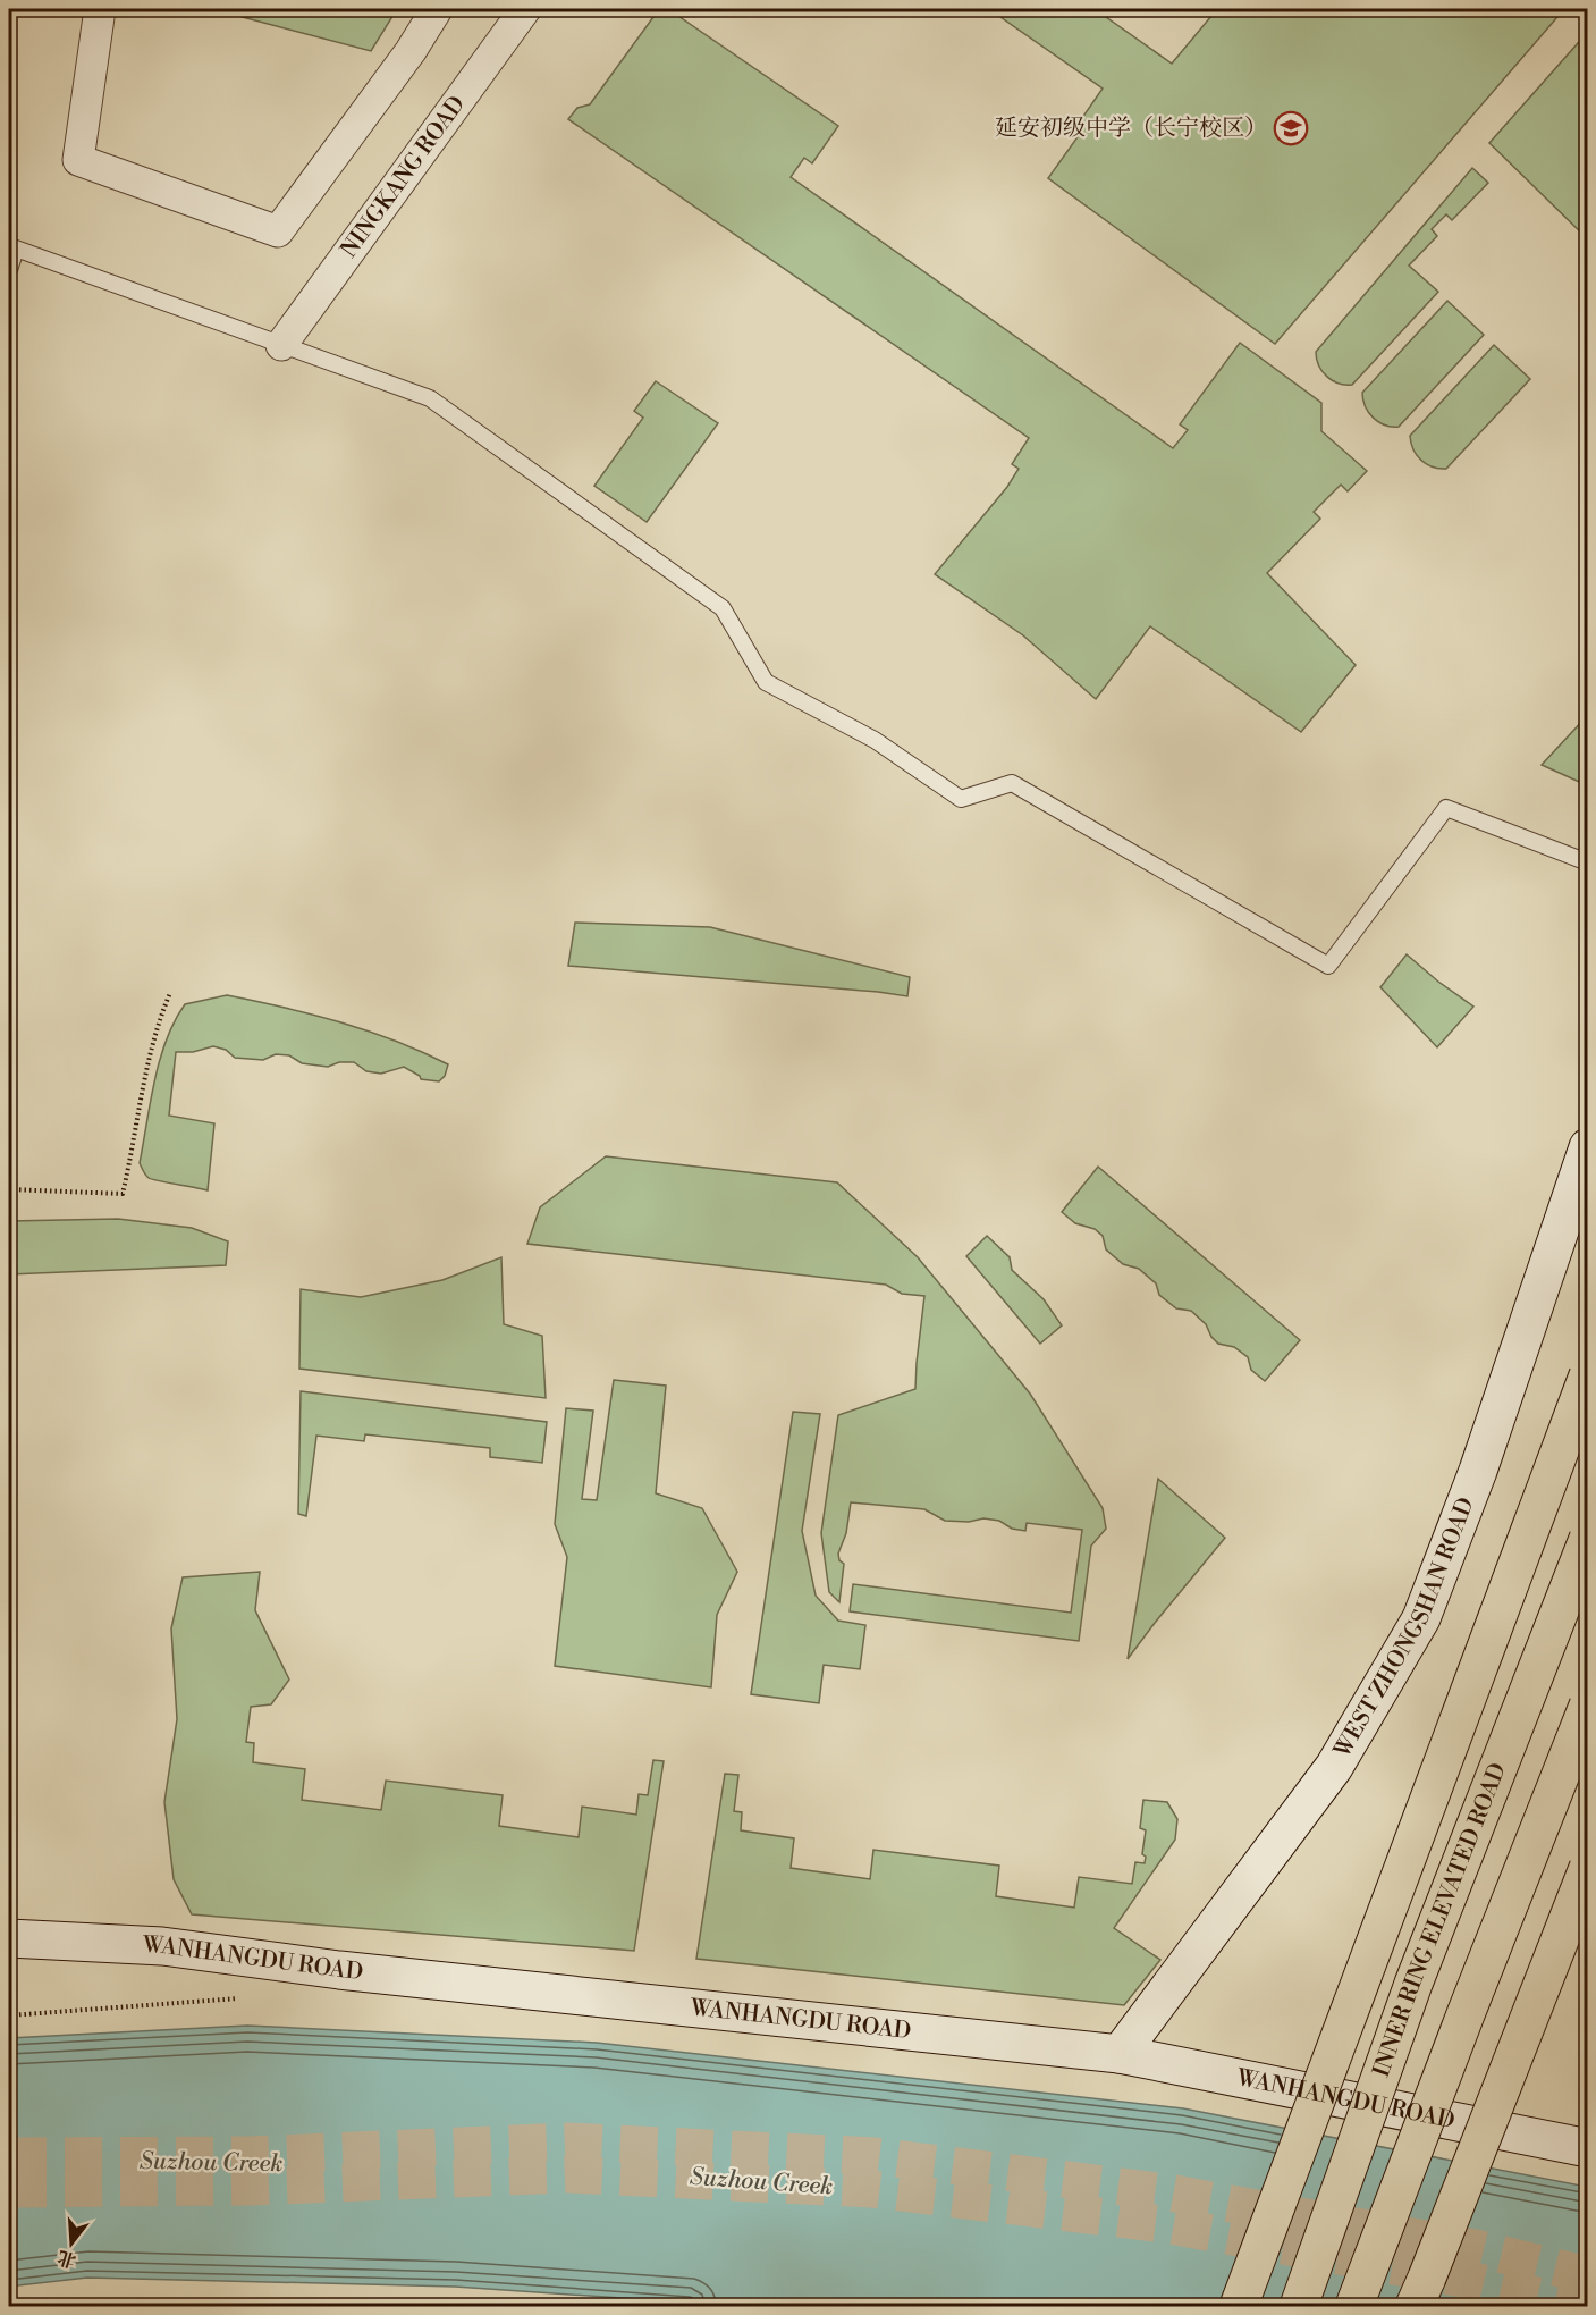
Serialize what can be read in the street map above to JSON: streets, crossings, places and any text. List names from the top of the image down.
{
  "streets": {
    "main road": ["INNER RING ELEVATED ROAD"],
    "street": ["NINGKANG ROAD", "WEST ZHONGSHAN ROAD", "WANHANGDU ROAD"]
  },
  "crossings": [
    ["WEST ZHONGSHAN ROAD", "WANHANGDU ROAD"]
  ],
  "water": ["Suzhou Creek"],
  "places": {
    "school or university": ["延安初级中学（长宁校区）"]
  },
  "north": "bottom"
}
